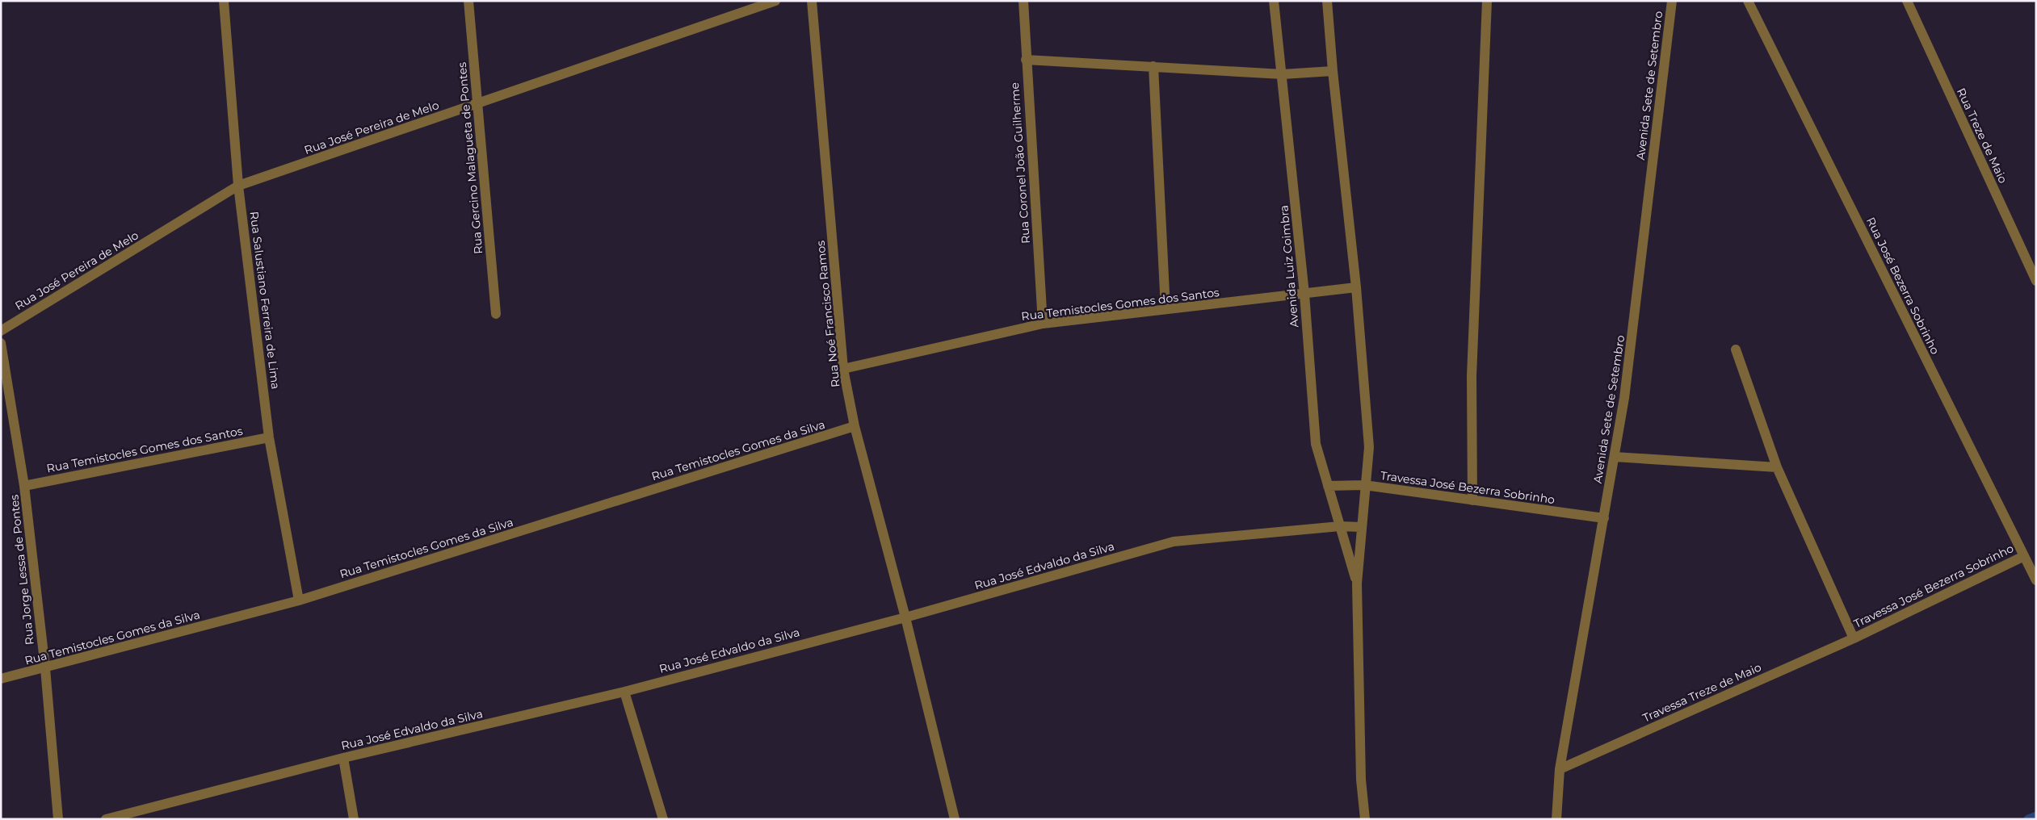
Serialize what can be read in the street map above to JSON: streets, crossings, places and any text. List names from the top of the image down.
{
  "streets": {
    "street": [
      "Avenida Sete de Setembro",
      "Rua José Pereira de Melo",
      "Rua Treze de Maio",
      "Rua Gercino Malagueta de Pontes",
      "Rua Coronel João Guilherme",
      "Avenida Luiz Coimbra",
      "Rua José Bezerra Sobrinho",
      "Rua Salustiano Ferreira de Lima",
      "Rua Temistocles Gomes dos Santos",
      "Rua Noé Francisco Ramos",
      "Rua Temistocles Gomes da Silva",
      "Travessa José Bezerra Sobrinho",
      "Rua José Edvaldo da Silva",
      "Rua Jorge Lessa de Pontes",
      "Travessa Treze de Maio"
    ]
  },
  "crossings": [
    ["Avenida Sete de Setembro", "Travessa José Bezerra Sobrinho"],
    ["Avenida Sete de Setembro", "Travessa Treze de Maio"],
    ["Rua José Pereira de Melo", "Rua Gercino Malagueta de Pontes"],
    ["Rua José Pereira de Melo", "Rua Salustiano Ferreira de Lima"],
    ["Rua Coronel João Guilherme", "Rua Temistocles Gomes dos Santos"],
    ["Avenida Luiz Coimbra", "Rua Temistocles Gomes dos Santos"],
    ["Avenida Luiz Coimbra", "Travessa José Bezerra Sobrinho"],
    ["Avenida Luiz Coimbra", "Rua José Edvaldo da Silva"],
    ["Rua José Bezerra Sobrinho", "Travessa José Bezerra Sobrinho"],
    ["Rua Salustiano Ferreira de Lima", "Rua Temistocles Gomes dos Santos"],
    ["Rua Salustiano Ferreira de Lima", "Rua Temistocles Gomes da Silva"],
    ["Rua Temistocles Gomes dos Santos", "Rua Noé Francisco Ramos"],
    ["Rua Temistocles Gomes dos Santos", "Rua Jorge Lessa de Pontes"],
    ["Rua Noé Francisco Ramos", "Rua Temistocles Gomes da Silva"],
    ["Rua Noé Francisco Ramos", "Rua José Edvaldo da Silva"],
    ["Rua Temistocles Gomes da Silva", "Rua Jorge Lessa de Pontes"],
    ["Travessa José Bezerra Sobrinho", "Travessa Treze de Maio"]
  ]
}
